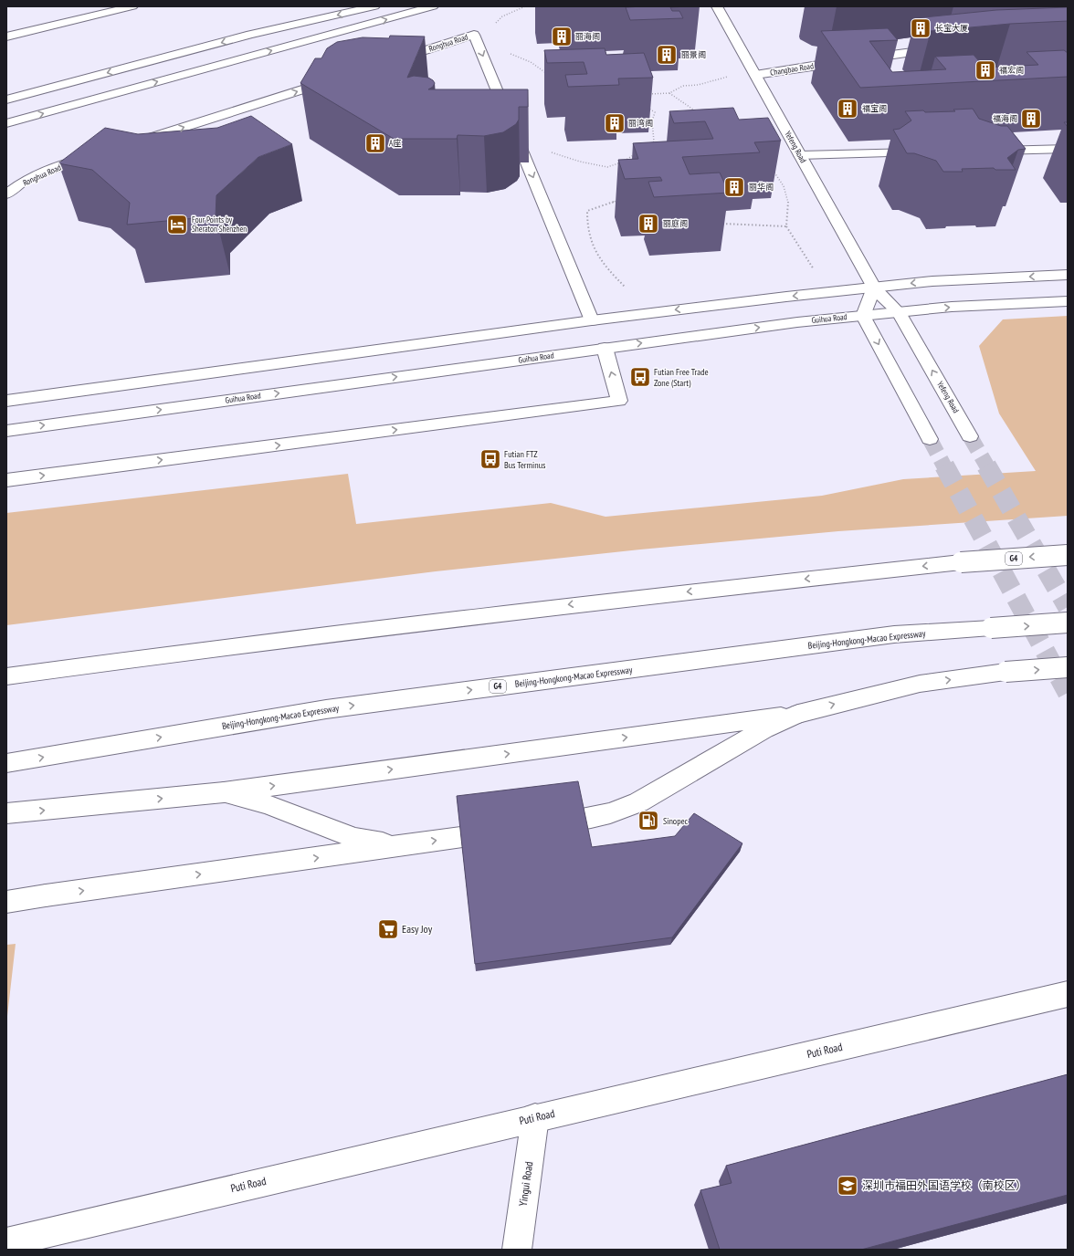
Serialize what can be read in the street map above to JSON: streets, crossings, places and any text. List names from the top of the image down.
{
  "streets": {
    "main road": [
      "Ronghua Road",
      "Changbao Road",
      "Yefeng Road",
      "Guihua Road",
      "G4",
      "Beijing-Hongkong-Macao Expressway",
      "Puti Road",
      "Yingui Road"
    ]
  },
  "crossings": [
    ["Changbao Road", "Yefeng Road"],
    ["Yefeng Road", "Guihua Road"],
    ["Puti Road", "Yingui Road"]
  ],
  "one_way": ["Ronghua Road"],
  "places": {
    "building": [
      "长宝大厦",
      "丽海阁",
      "丽景阁",
      "福宏阁",
      "福宝阁",
      "福海阁",
      "丽湾阁",
      "A座",
      "丽华阁",
      "丽庭阁"
    ],
    "hotel": ["Four Points by Sheraton Shenzhen"],
    "bus stop": ["Futian Free Trade Zone (Start)", "Futian FTZ Bus Terminus"],
    "fuel station": ["Sinopec"],
    "supermarket": ["Easy Joy"],
    "school or university": ["深圳市福田外国语学校（南校区）"]
  }
}
